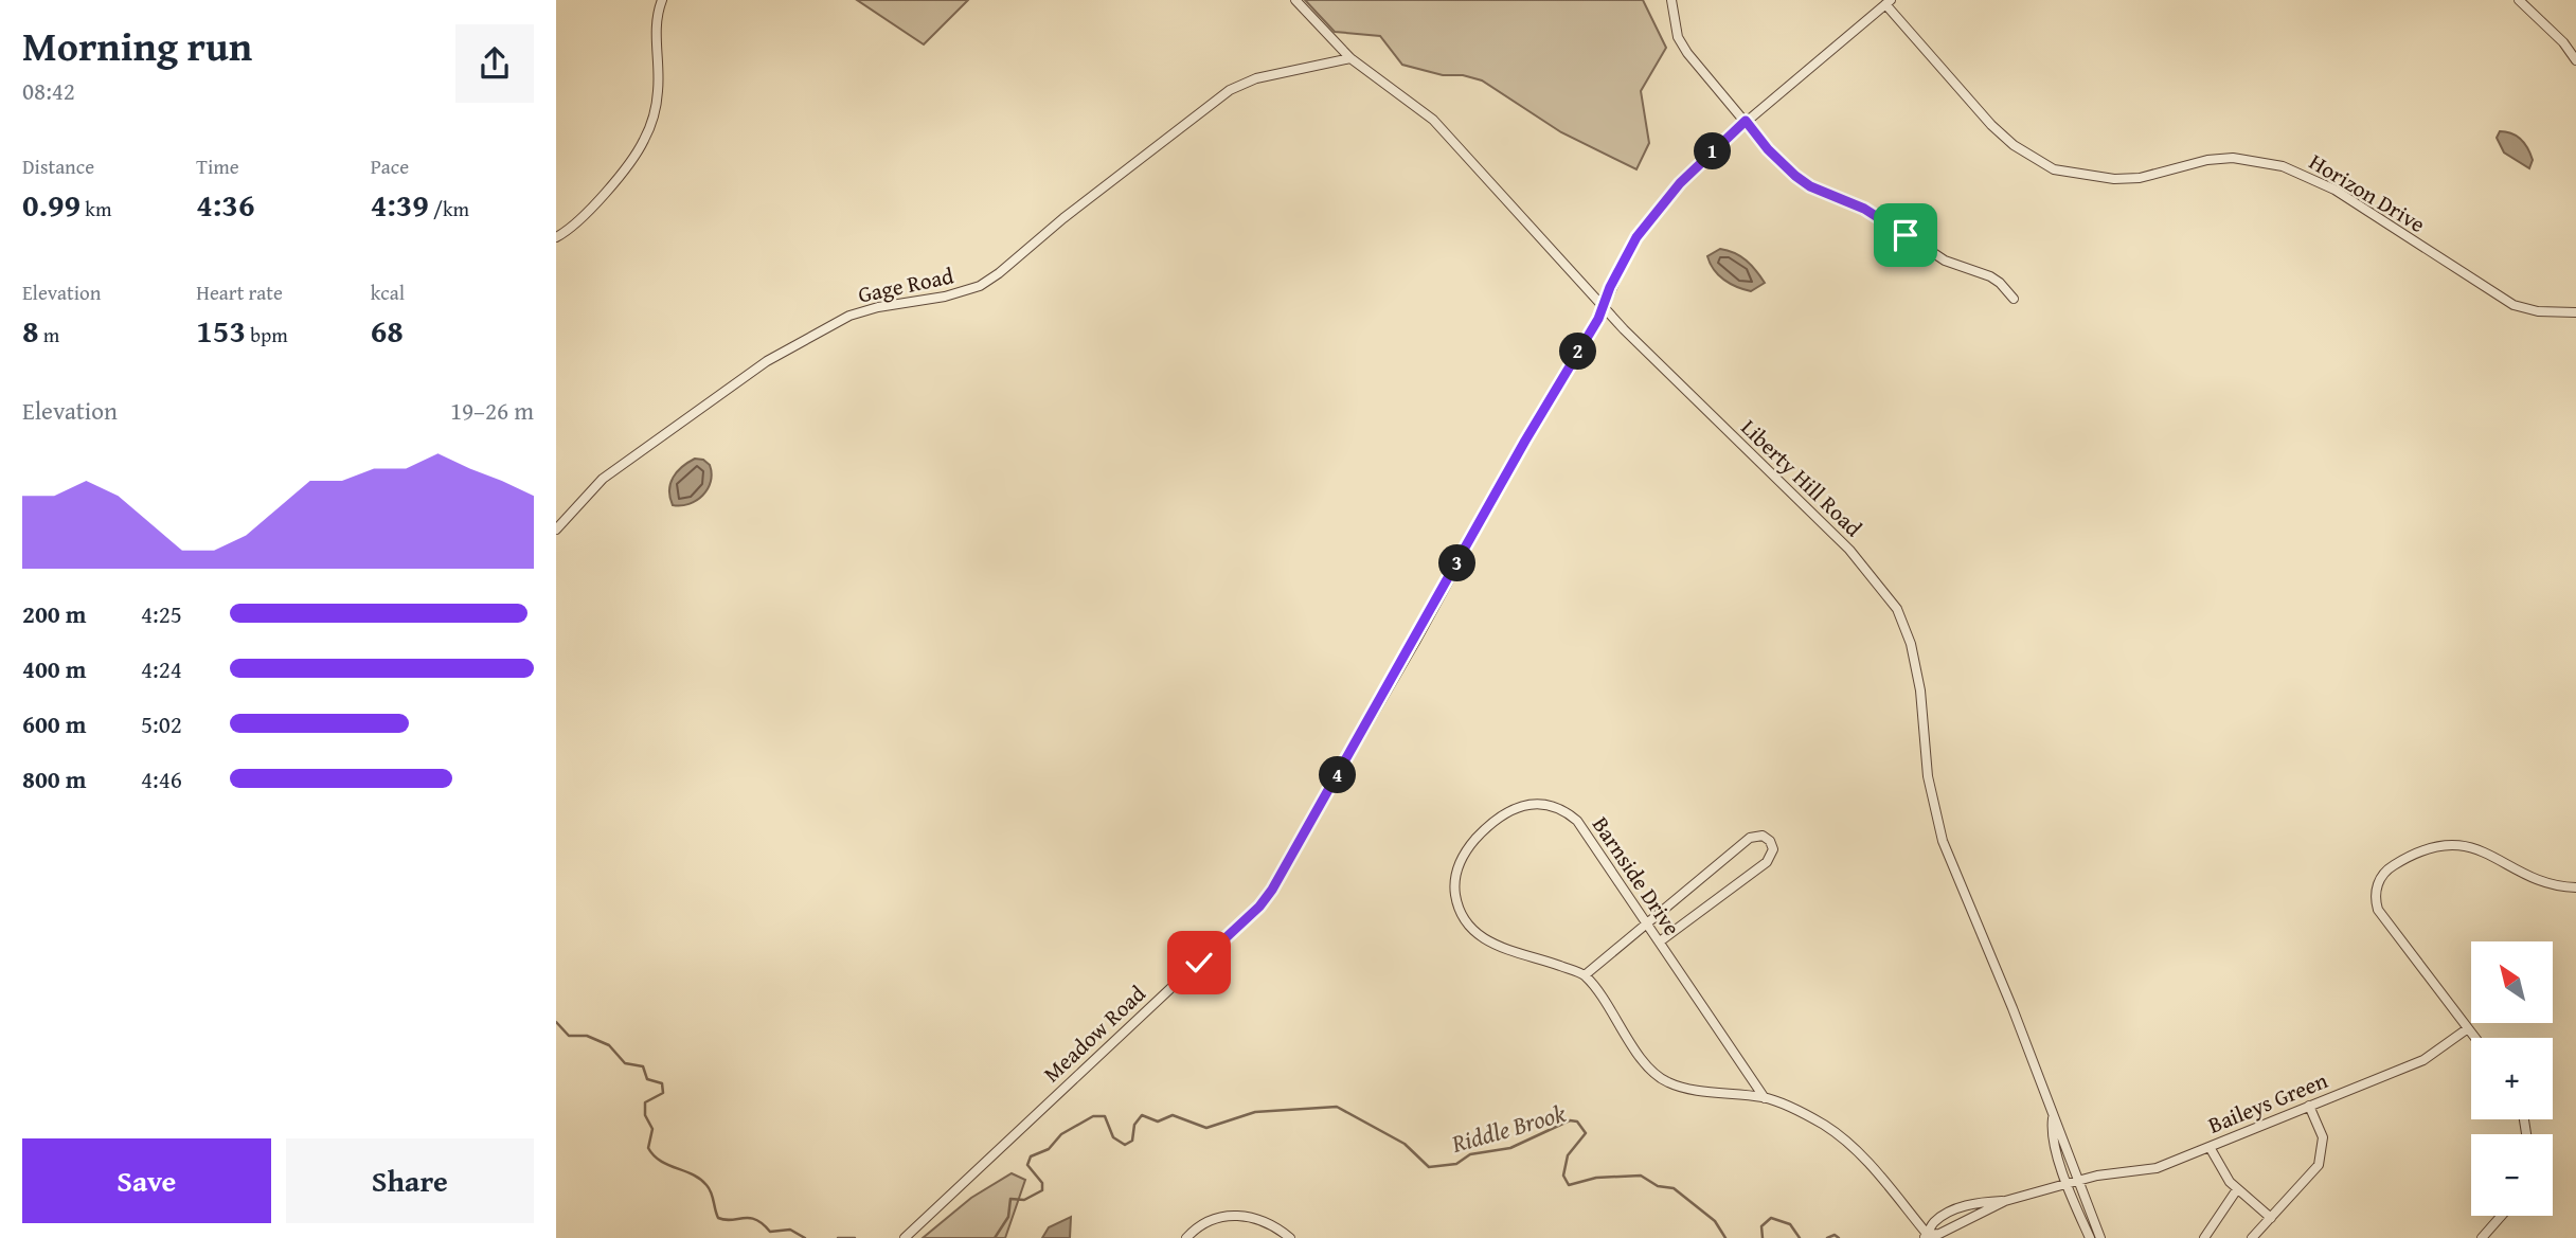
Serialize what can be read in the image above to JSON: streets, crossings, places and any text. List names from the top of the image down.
{
  "streets": {
    "street": [
      "Horizon Drive",
      "Gage Road",
      "Liberty Hill Road",
      "Barnside Drive",
      "Meadow Road",
      "Baileys Green"
    ]
  },
  "crossings": [
    ["Horizon Drive", "Meadow Road"],
    ["Gage Road", "Liberty Hill Road"],
    ["Liberty Hill Road", "Meadow Road"],
    ["Liberty Hill Road", "Baileys Green"]
  ],
  "water": ["Riddle Brook"],
  "north": "top left",
  "page": {
    "heading": ["Morning run", "08:42"],
    "stats": [
      ["Distance", "0.99 km"],
      ["Time", "4:36"],
      ["Pace", "4:39 /km"],
      ["Elevation", "8 m"],
      ["Heart rate", "153 bpm"],
      ["kcal", "68"]
    ],
    "pins": [
      "1",
      "2",
      "3",
      "4"
    ],
    "chart": ["Elevation", "19–26 m"],
    "list": [
      {
        "name": "200 m",
        "note": "4:25"
      },
      {
        "name": "400 m",
        "note": "4:24"
      },
      {
        "name": "600 m",
        "note": "5:02"
      },
      {
        "name": "800 m",
        "note": "4:46"
      }
    ],
    "map_buttons": ["+", "−"],
    "buttons": ["Save", "Share"]
  }
}
